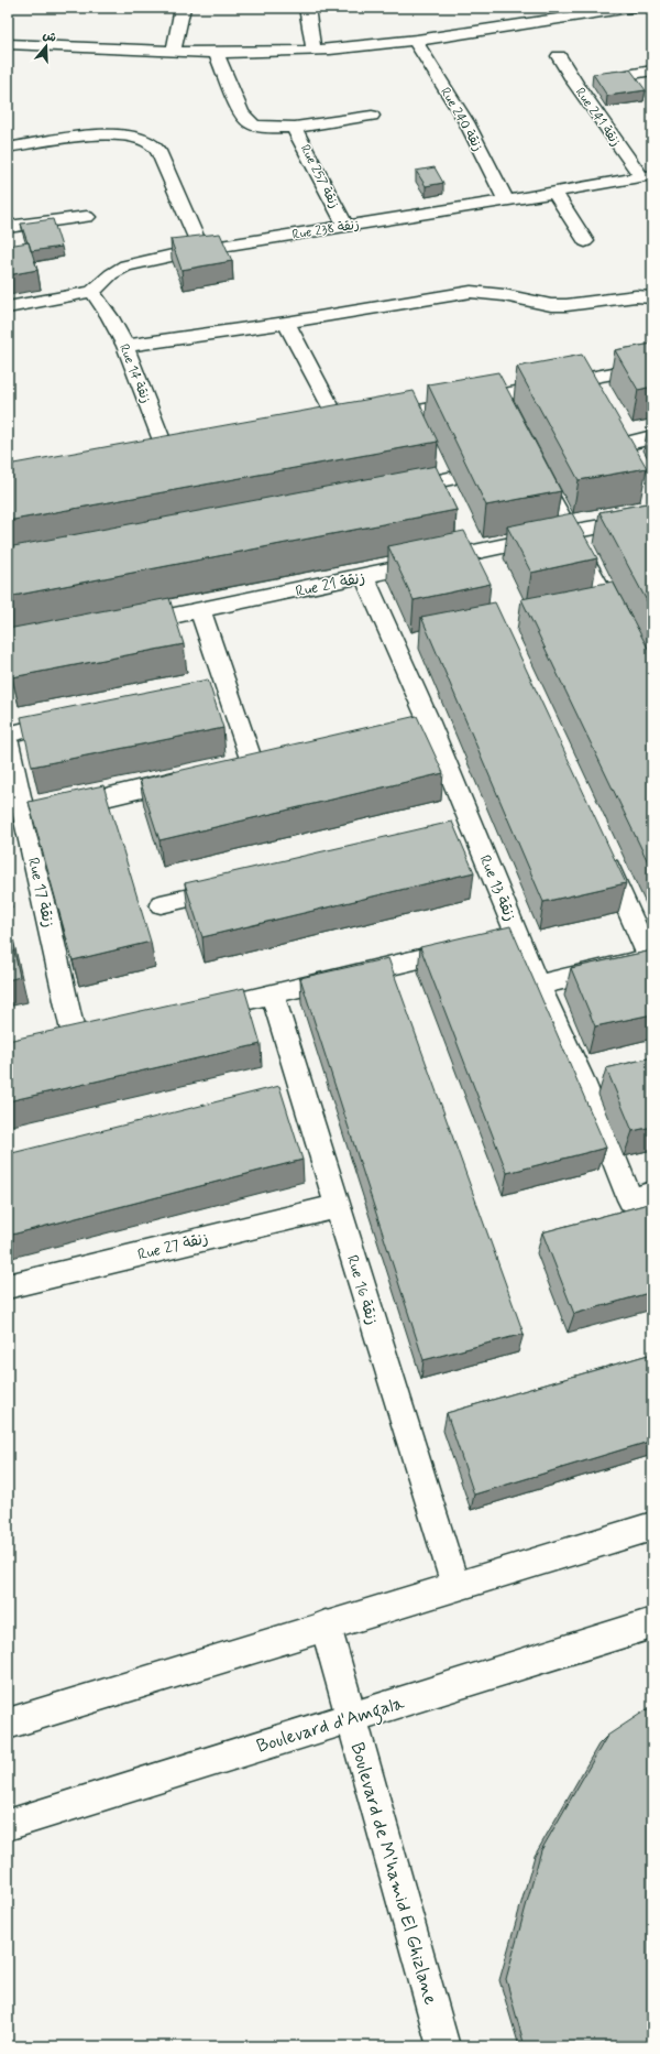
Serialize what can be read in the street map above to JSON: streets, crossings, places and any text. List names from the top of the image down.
{
  "streets": {
    "street": [
      "Rue 241 زنقة",
      "Rue 240 زنقة",
      "Rue 257 زنقة",
      "Rue 238 زنقة",
      "Rue 14 زنقة",
      "Rue 21 زنقة",
      "Rue 13 زنقة",
      "Rue 17 زنقة",
      "Rue 27 زنقة",
      "Rue 16 زنقة",
      "Boulevard d'Amgala",
      "Boulevard de M'hamid El Ghizlane"
    ]
  },
  "crossings": [
    ["Rue 241 زنقة", "Rue 238 زنقة"],
    ["Rue 240 زنقة", "Rue 238 زنقة"],
    ["Rue 257 زنقة", "Rue 238 زنقة"],
    ["Rue 238 زنقة", "Rue 14 زنقة"],
    ["Rue 21 زنقة", "Rue 13 زنقة"],
    ["Rue 27 زنقة", "Rue 16 زنقة"],
    ["Boulevard d'Amgala", "Boulevard de M'hamid El Ghizlane"]
  ],
  "north": "top"
}
